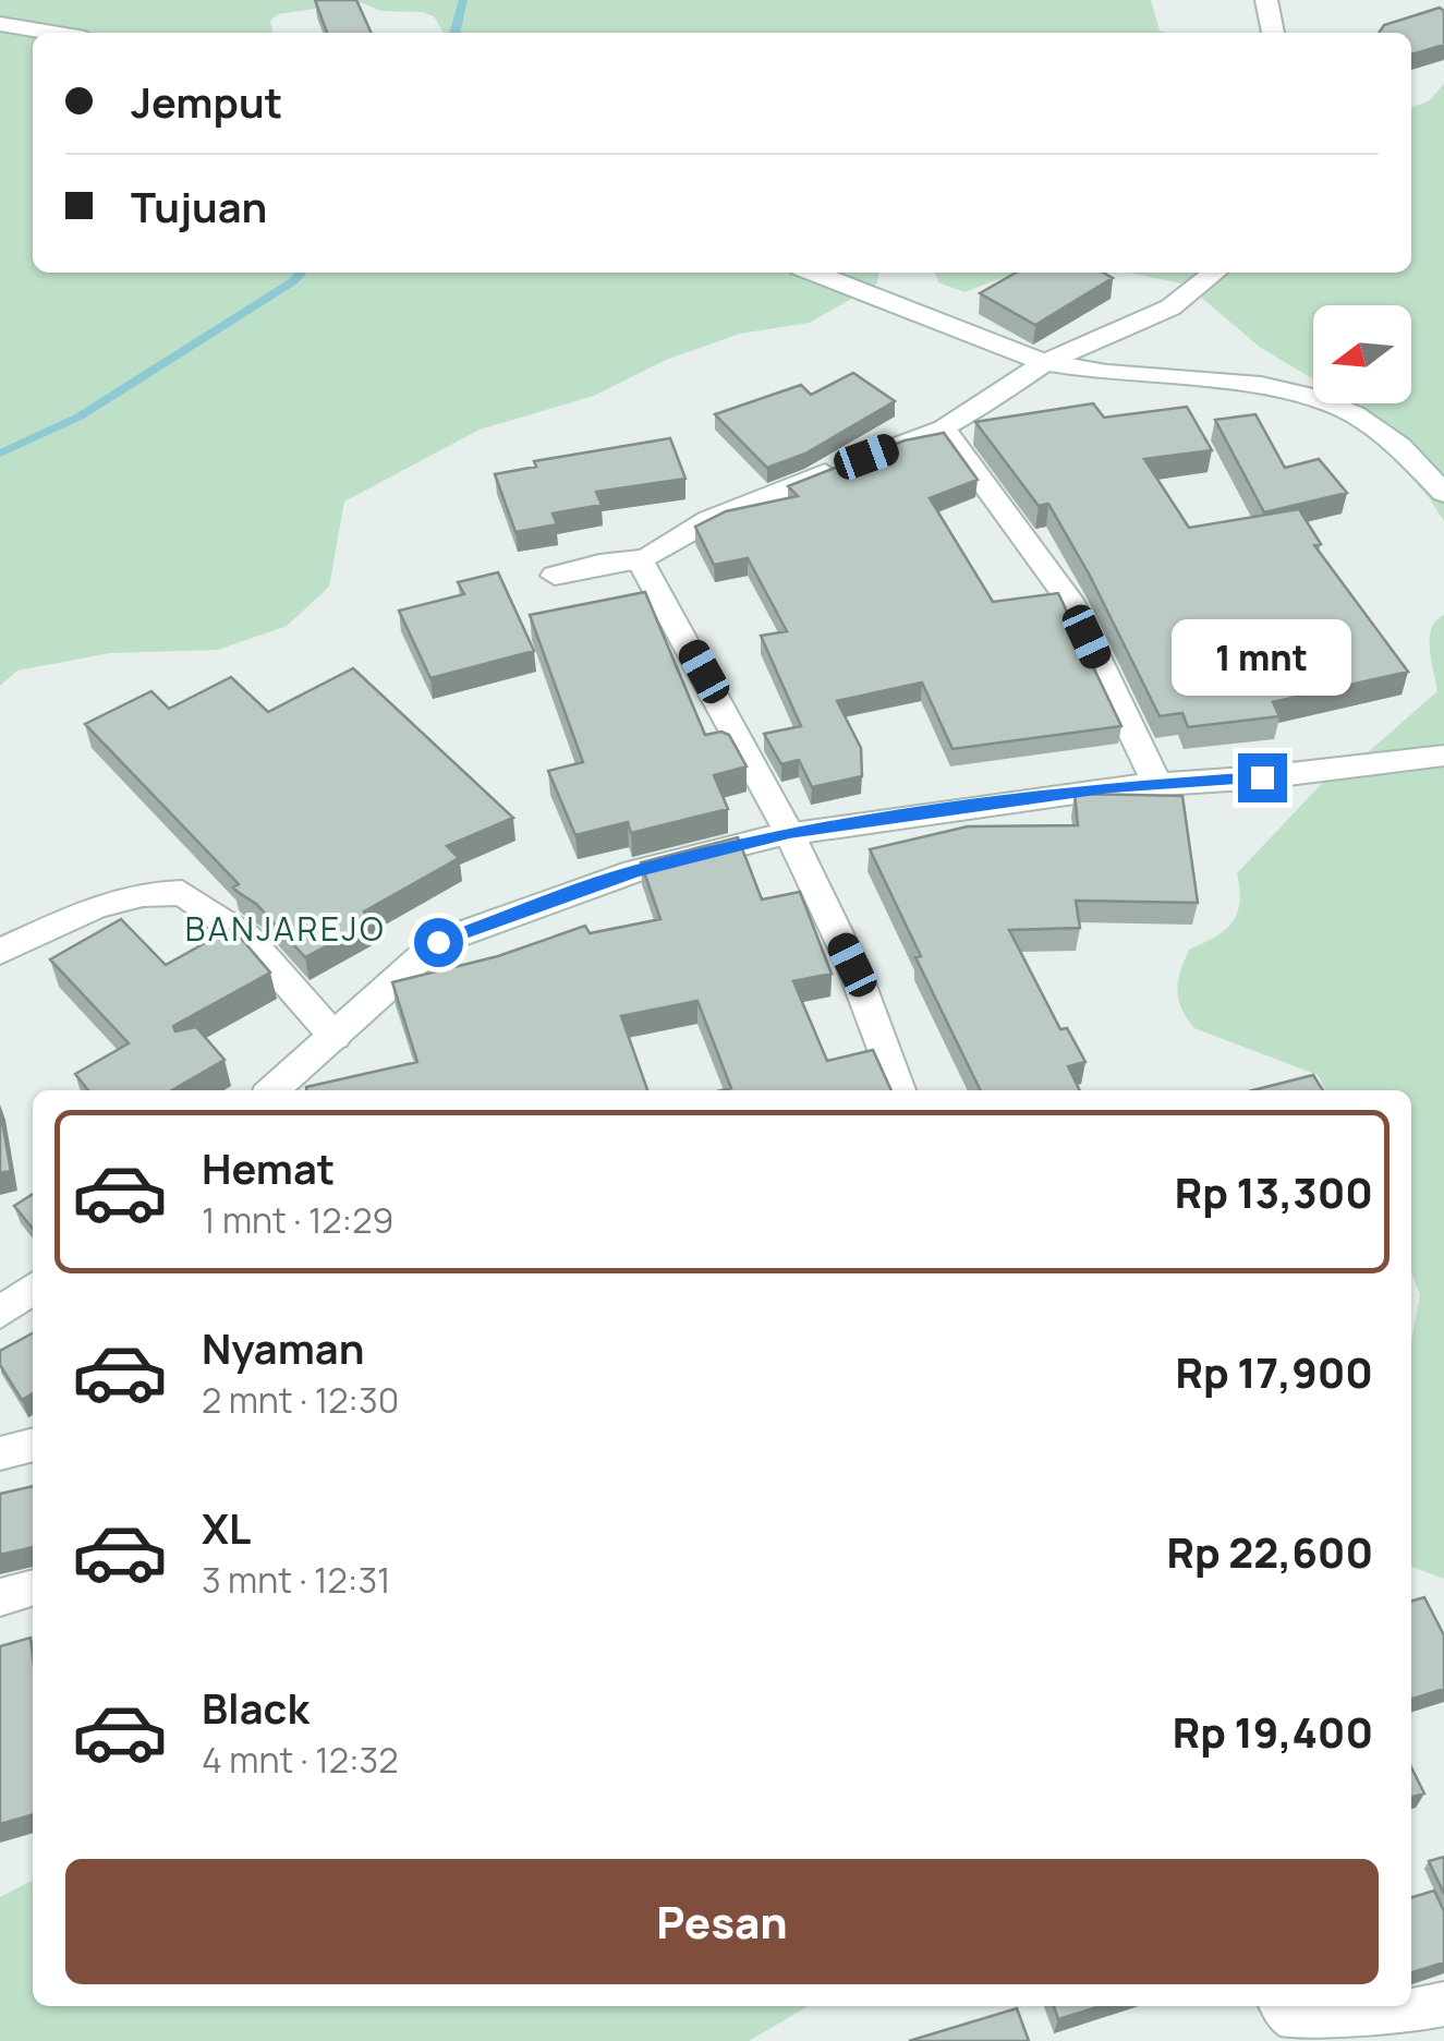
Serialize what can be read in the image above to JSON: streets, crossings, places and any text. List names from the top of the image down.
{
  "districts": ["BANJAREJO"],
  "north": "left",
  "page": {
    "banner": ["Jemput", "Tujuan"],
    "bubble": "1 mnt",
    "list": [
      {
        "name": "Hemat",
        "note": "1 mnt · 12:29",
        "value": "Rp 13,300"
      },
      {
        "name": "Nyaman",
        "note": "2 mnt · 12:30",
        "value": "Rp 17,900"
      },
      {
        "name": "XL",
        "note": "3 mnt · 12:31",
        "value": "Rp 22,600"
      },
      {
        "name": "Black",
        "note": "4 mnt · 12:32",
        "value": "Rp 19,400"
      }
    ],
    "buttons": "Pesan"
  }
}
